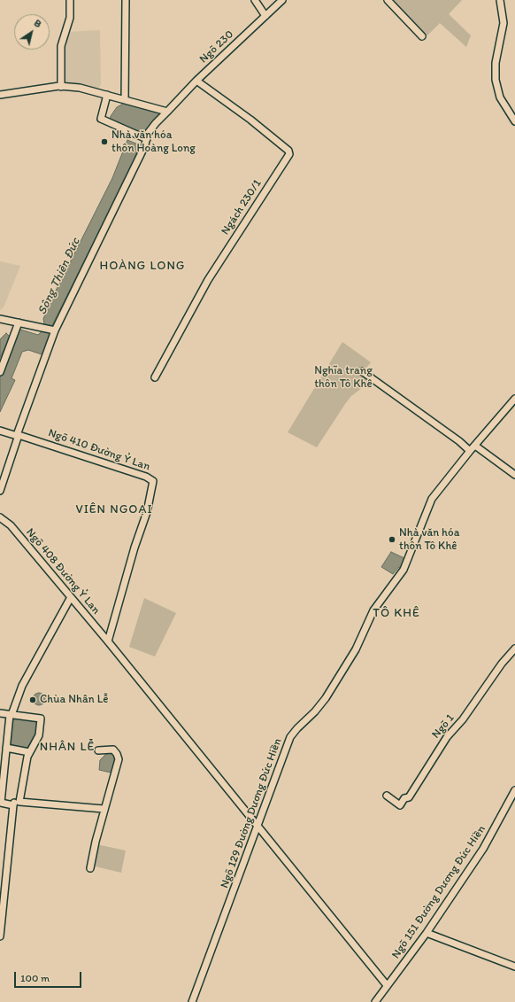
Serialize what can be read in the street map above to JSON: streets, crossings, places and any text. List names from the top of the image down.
{
  "streets": {
    "street": [
      "Ngõ 230",
      "Ngách 230/1",
      "Ngõ 410 Đường Ỷ Lan",
      "Ngõ 408 Đường Ỷ Lan",
      "Ngõ 1",
      "Ngõ 129 Đường Dương Đức Hiền",
      "Ngõ 151 Đường Dương Đức Hiền"
    ]
  },
  "crossings": [
    ["Ngõ 230", "Ngách 230/1"],
    ["Ngõ 230", "Ngõ 410 Đường Ỷ Lan"],
    ["Ngõ 410 Đường Ỷ Lan", "Ngõ 408 Đường Ỷ Lan"],
    ["Ngõ 408 Đường Ỷ Lan", "Ngõ 129 Đường Dương Đức Hiền"],
    ["Ngõ 408 Đường Ỷ Lan", "Ngõ 151 Đường Dương Đức Hiền"]
  ],
  "districts": [
    "HOÀNG LONG",
    "VIÊN NGOẠI",
    "TÔ KHÊ",
    "NHÂN LỄ"
  ],
  "water": ["Sông Thiên Đức"],
  "parks": ["Nghĩa trang thôn Tô Khê"],
  "places": ["Nhà văn hóa thôn Hoàng Long", "Nhà văn hóa thôn Tô Khê", "Chùa Nhân Lễ"],
  "scale_bar": "100 m",
  "north": "top right"
}
